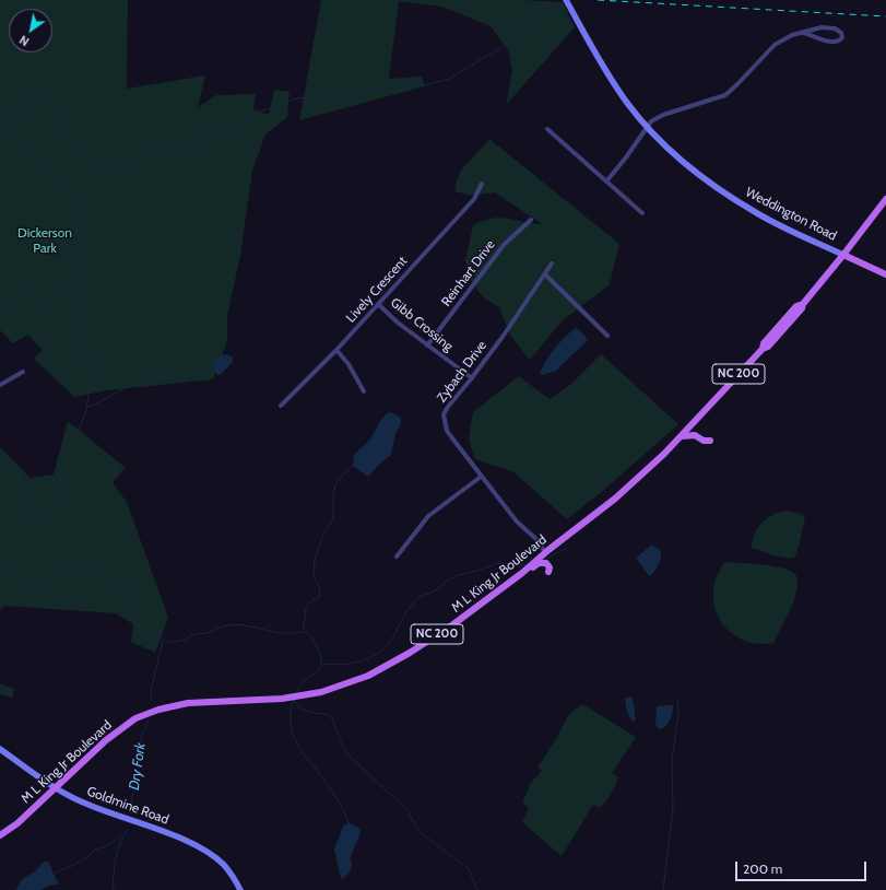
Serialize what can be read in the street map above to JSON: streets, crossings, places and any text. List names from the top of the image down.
{
  "streets": {
    "main road": [
      "Weddington Road",
      "NC 200",
      "M L King Jr Boulevard",
      "Goldmine Road"
    ],
    "street": [
      "Reinhart Drive",
      "Lively Crescent",
      "Gibb Crossing",
      "Zybach Drive"
    ]
  },
  "crossings": [
    ["Weddington Road", "M L King Jr Boulevard"],
    ["Reinhart Drive", "Gibb Crossing"],
    ["Lively Crescent", "Gibb Crossing"],
    ["Gibb Crossing", "Zybach Drive"],
    ["Zybach Drive", "M L King Jr Boulevard"],
    ["M L King Jr Boulevard", "Goldmine Road"]
  ],
  "water": ["Dry Fork"],
  "parks": ["Dickerson Park"],
  "scale_bar": "200 m",
  "north": "bottom left"
}
